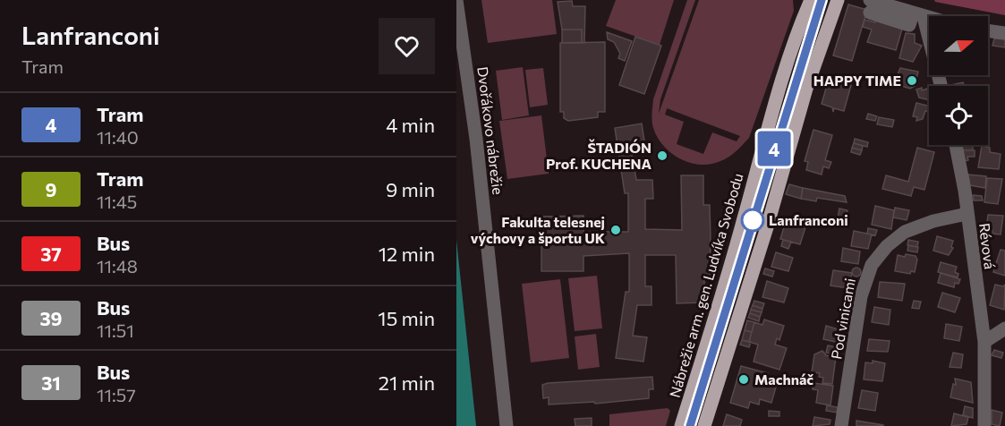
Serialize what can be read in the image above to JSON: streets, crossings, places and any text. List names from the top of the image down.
{
  "streets": {
    "main road": ["Nábrežie arm. gen. Ludvíka Svobodu"],
    "street": ["Dvořákovo nábrežie", "Révová", "Pod vinicami"]
  },
  "crossings": [
    ["Révová", "Pod vinicami"]
  ],
  "places": [
    "HAPPY TIME",
    "ŠTADIÓN Prof. KUCHENA",
    "Lanfranconi",
    "Fakulta telesnej výchovy a športu UK",
    "Machnáč"
  ],
  "lines": ["tram line 4"],
  "north": "right",
  "page": {
    "heading": ["Lanfranconi", "Tram"],
    "on_map": "4",
    "list": [
      {
        "mark": "4",
        "name": "Tram",
        "note": "11:40",
        "value": "4 min"
      },
      {
        "mark": "9",
        "name": "Tram",
        "note": "11:45",
        "value": "9 min"
      },
      {
        "mark": "37",
        "name": "Bus",
        "note": "11:48",
        "value": "12 min"
      },
      {
        "mark": "39",
        "name": "Bus",
        "note": "11:51",
        "value": "15 min"
      },
      {
        "mark": "31",
        "name": "Bus",
        "note": "11:57",
        "value": "21 min"
      }
    ]
  }
}
